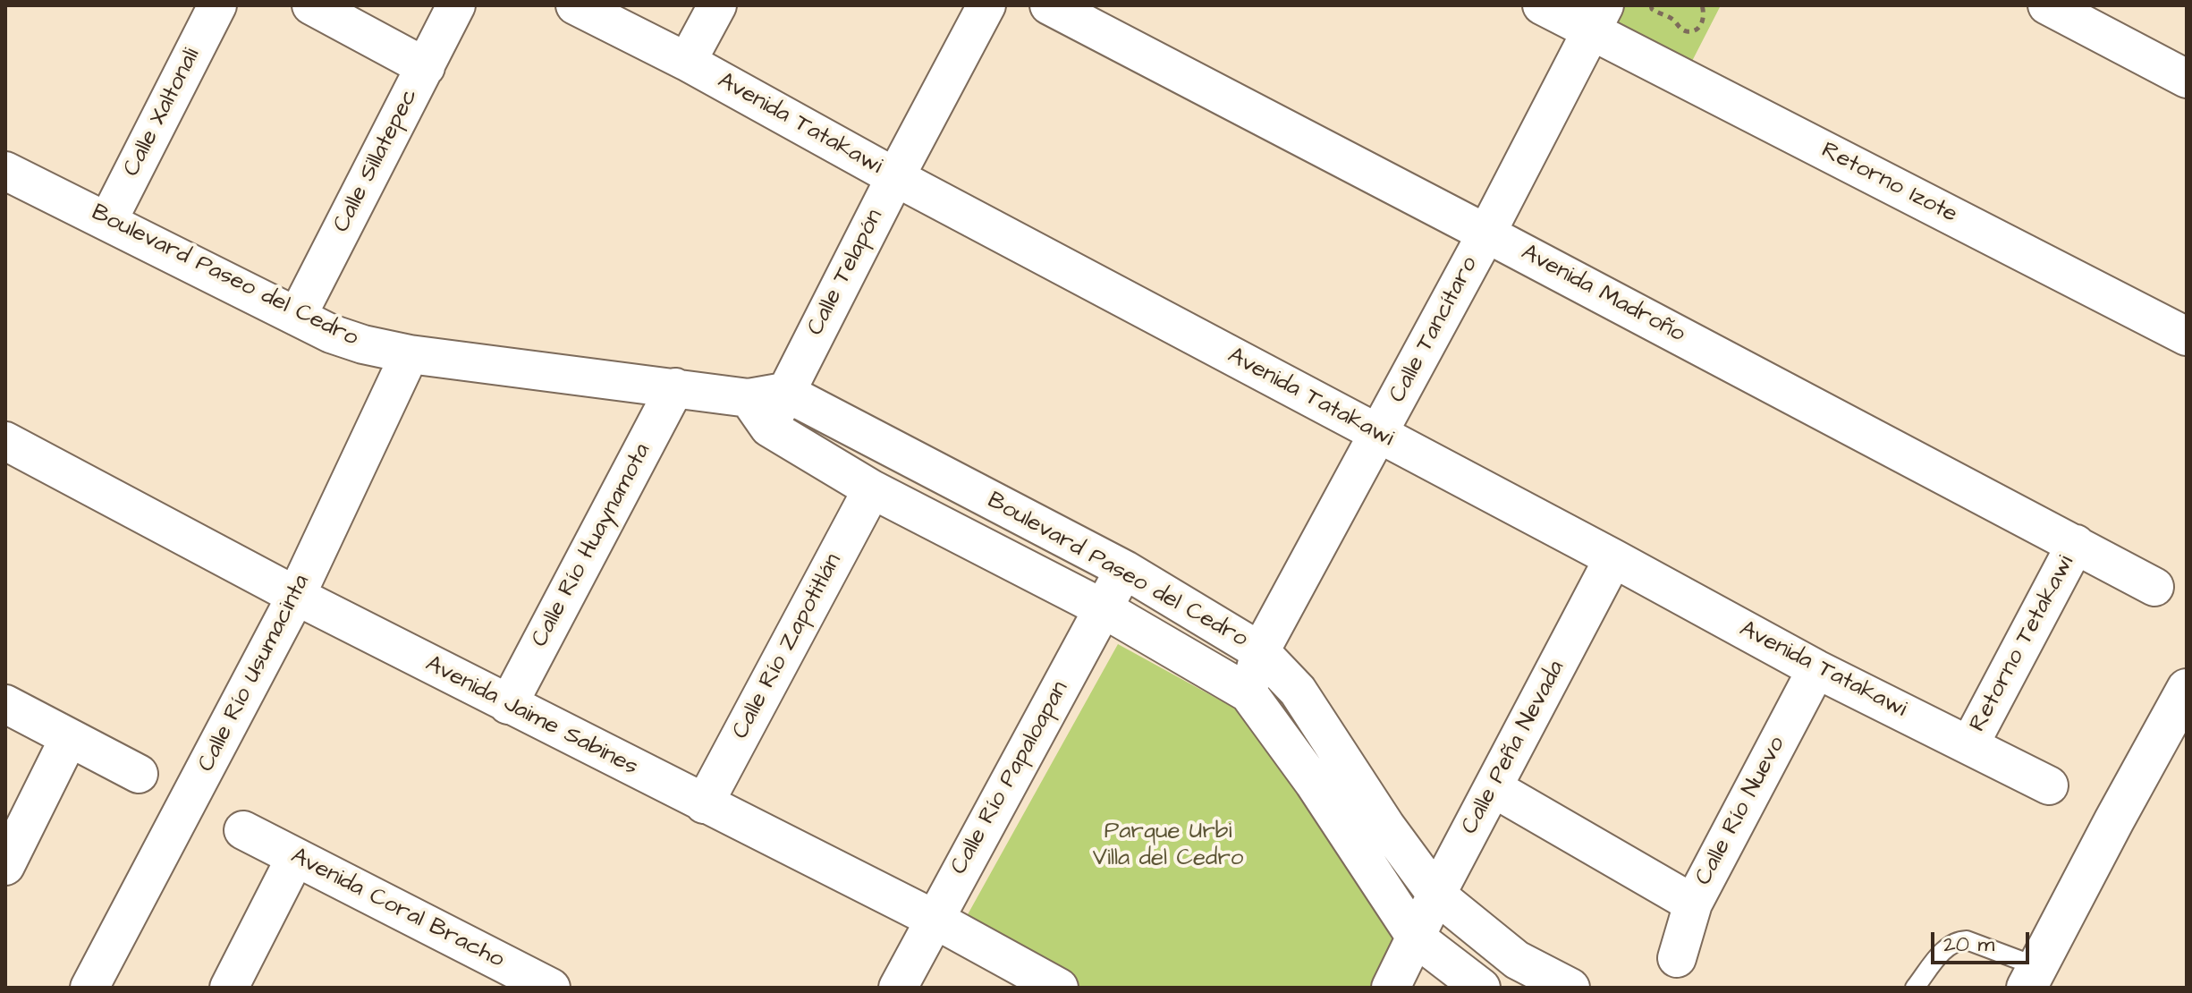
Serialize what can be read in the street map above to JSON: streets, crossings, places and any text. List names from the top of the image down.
{
  "streets": {
    "street": [
      "Calle Xaltonali",
      "Avenida Tatakawi",
      "Calle Sillatepec",
      "Retorno Izote",
      "Calle Telapón",
      "Boulevard Paseo del Cedro",
      "Avenida Madroño",
      "Calle Tancítaro",
      "Calle Río Huaynamota",
      "Retorno Tetakawi",
      "Calle Río Zapotitlán",
      "Calle Río Usumacinta",
      "Avenida Jaime Sabines",
      "Calle Peña Nevada",
      "Calle Río Papaloapan",
      "Calle Río Nuevo",
      "Avenida Coral Bracho"
    ]
  },
  "crossings": [
    ["Calle Xaltonali", "Boulevard Paseo del Cedro"],
    ["Avenida Tatakawi", "Calle Telapón"],
    ["Avenida Tatakawi", "Calle Tancítaro"],
    ["Avenida Tatakawi", "Retorno Tetakawi"],
    ["Avenida Tatakawi", "Calle Peña Nevada"],
    ["Avenida Tatakawi", "Calle Río Nuevo"],
    ["Calle Sillatepec", "Boulevard Paseo del Cedro"],
    ["Retorno Izote", "Calle Tancítaro"],
    ["Calle Telapón", "Boulevard Paseo del Cedro"],
    ["Boulevard Paseo del Cedro", "Calle Tancítaro"],
    ["Boulevard Paseo del Cedro", "Calle Río Huaynamota"],
    ["Boulevard Paseo del Cedro", "Calle Río Zapotitlán"],
    ["Boulevard Paseo del Cedro", "Calle Río Usumacinta"],
    ["Boulevard Paseo del Cedro", "Calle Peña Nevada"],
    ["Boulevard Paseo del Cedro", "Calle Río Papaloapan"],
    ["Avenida Madroño", "Calle Tancítaro"],
    ["Avenida Madroño", "Retorno Tetakawi"],
    ["Calle Río Huaynamota", "Avenida Jaime Sabines"],
    ["Calle Río Zapotitlán", "Avenida Jaime Sabines"],
    ["Calle Río Usumacinta", "Avenida Jaime Sabines"],
    ["Avenida Jaime Sabines", "Calle Río Papaloapan"]
  ],
  "parks": ["Parque Urbi Villa del Cedro"],
  "scale_bar": "20 m"
}
